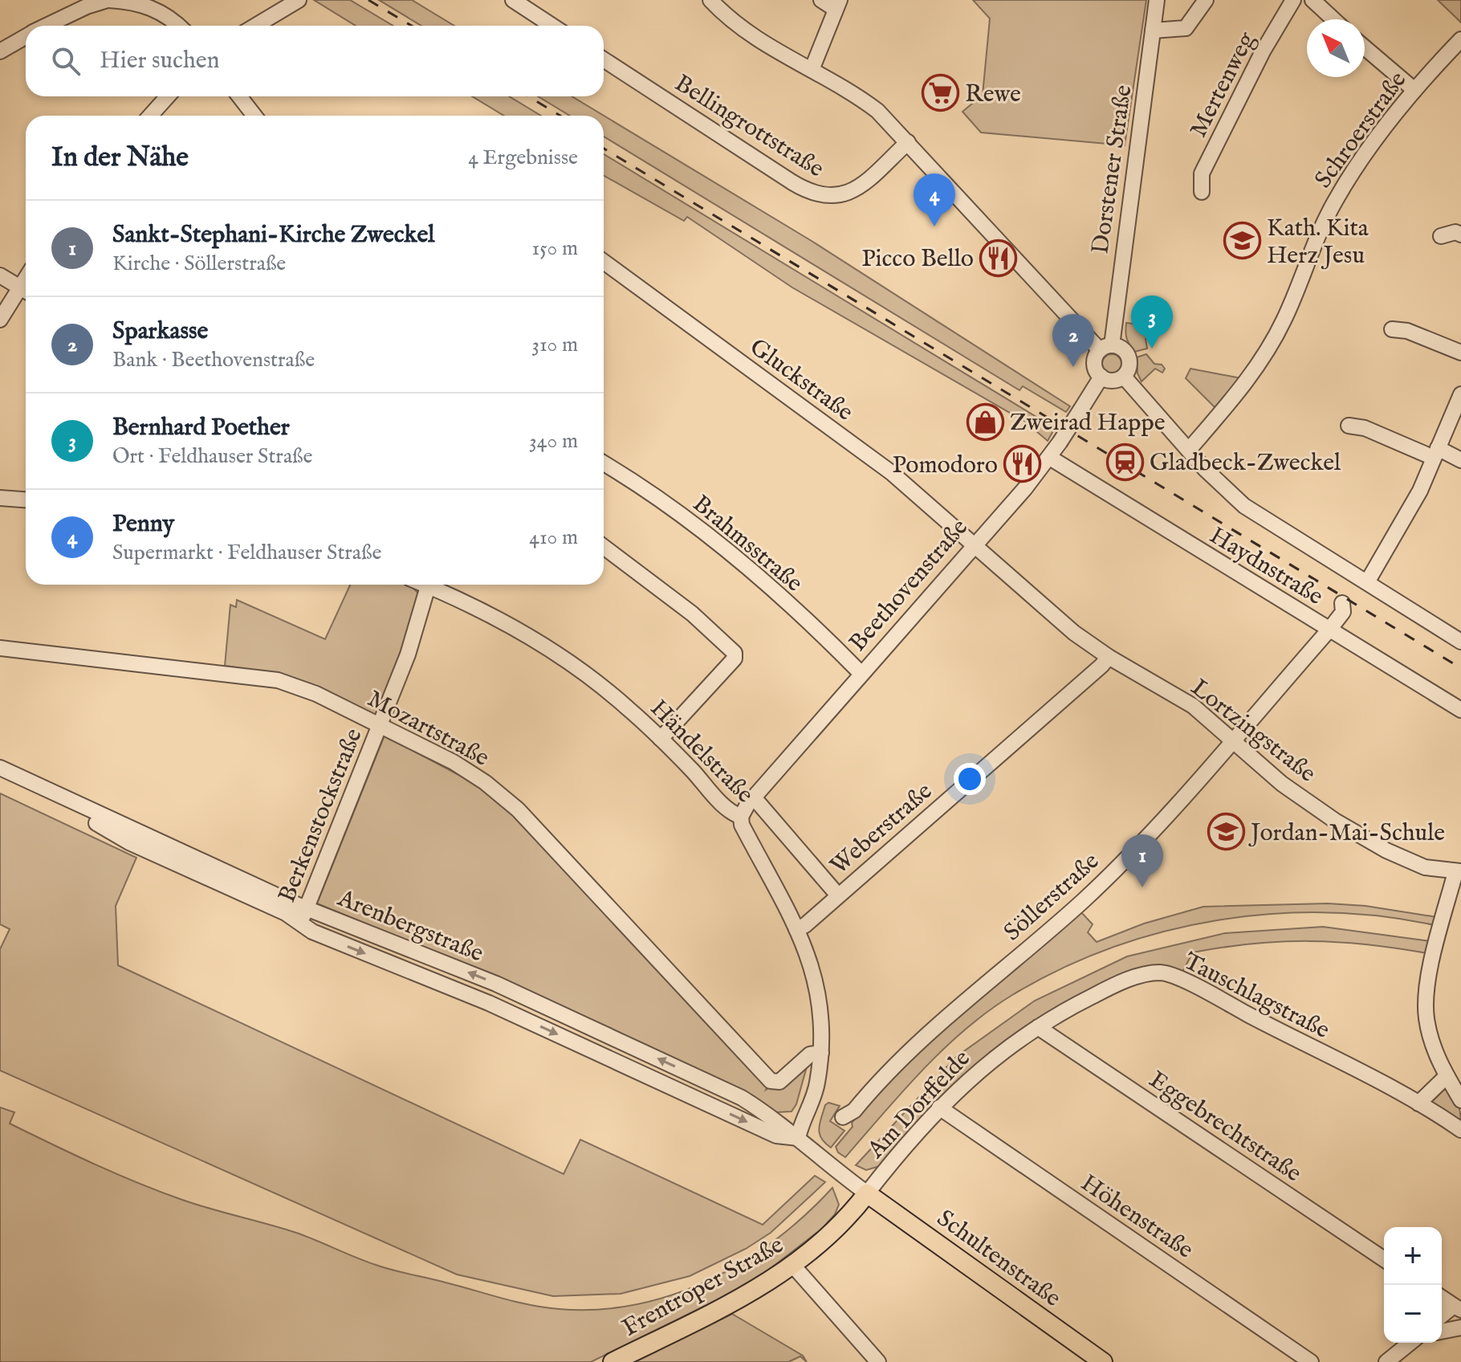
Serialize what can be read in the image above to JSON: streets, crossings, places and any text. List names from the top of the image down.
{
  "streets": {
    "main road": ["Schultenstraße", "Frentroper Straße"],
    "street": [
      "Mertenweg",
      "Bellingrottstraße",
      "Schroerstraße",
      "Dorstener Straße",
      "Gluckstraße",
      "Brahmsstraße",
      "Haydnstraße",
      "Beethovenstraße",
      "Mozartstraße",
      "Lortzingstraße",
      "Händelstraße",
      "Berkenstockstraße",
      "Weberstraße",
      "Söllerstraße",
      "Arenbergstraße",
      "Tauschlagstraße",
      "Am Dorffelde",
      "Eggebrechtstraße",
      "Höhenstraße"
    ]
  },
  "crossings": [
    ["Dorstener Straße", "Beethovenstraße"],
    ["Gluckstraße", "Beethovenstraße"],
    ["Gluckstraße", "Lortzingstraße"],
    ["Brahmsstraße", "Beethovenstraße"],
    ["Haydnstraße", "Beethovenstraße"],
    ["Haydnstraße", "Söllerstraße"],
    ["Beethovenstraße", "Lortzingstraße"],
    ["Beethovenstraße", "Händelstraße"],
    ["Mozartstraße", "Händelstraße"],
    ["Mozartstraße", "Berkenstockstraße"],
    ["Lortzingstraße", "Weberstraße"],
    ["Lortzingstraße", "Söllerstraße"],
    ["Händelstraße", "Weberstraße"],
    ["Händelstraße", "Arenbergstraße"],
    ["Berkenstockstraße", "Arenbergstraße"],
    ["Arenbergstraße", "Am Dorffelde"],
    ["Arenbergstraße", "Schultenstraße"],
    ["Arenbergstraße", "Frentroper Straße"],
    ["Tauschlagstraße", "Am Dorffelde"],
    ["Tauschlagstraße", "Eggebrechtstraße"],
    ["Am Dorffelde", "Eggebrechtstraße"],
    ["Am Dorffelde", "Höhenstraße"],
    ["Am Dorffelde", "Schultenstraße"],
    ["Am Dorffelde", "Frentroper Straße"],
    ["Schultenstraße", "Frentroper Straße"]
  ],
  "places": {
    "supermarket": ["Rewe"],
    "school or university": ["Kath. Kita Herz Jesu", "Jordan-Mai-Schule"],
    "restaurant": ["Picco Bello", "Pomodoro"],
    "shop": ["Zweirad Happe"],
    "station": ["Gladbeck-Zweckel"]
  },
  "north": "top left",
  "page": {
    "search": "Hier suchen",
    "heading": ["In der Nähe", "4 Ergebnisse"],
    "pins": [
      "4",
      "3",
      "2",
      "1"
    ],
    "list": [
      {
        "mark": "1",
        "name": "Sankt-Stephani-Kirche Zweckel",
        "note": "Kirche · Söllerstraße",
        "value": "150 m"
      },
      {
        "mark": "2",
        "name": "Sparkasse",
        "note": "Bank · Beethovenstraße",
        "value": "310 m"
      },
      {
        "mark": "3",
        "name": "Bernhard Poether",
        "note": "Ort · Feldhauser Straße",
        "value": "340 m"
      },
      {
        "mark": "4",
        "name": "Penny",
        "note": "Supermarkt · Feldhauser Straße",
        "value": "410 m"
      }
    ],
    "map_buttons": ["+", "−"]
  }
}
